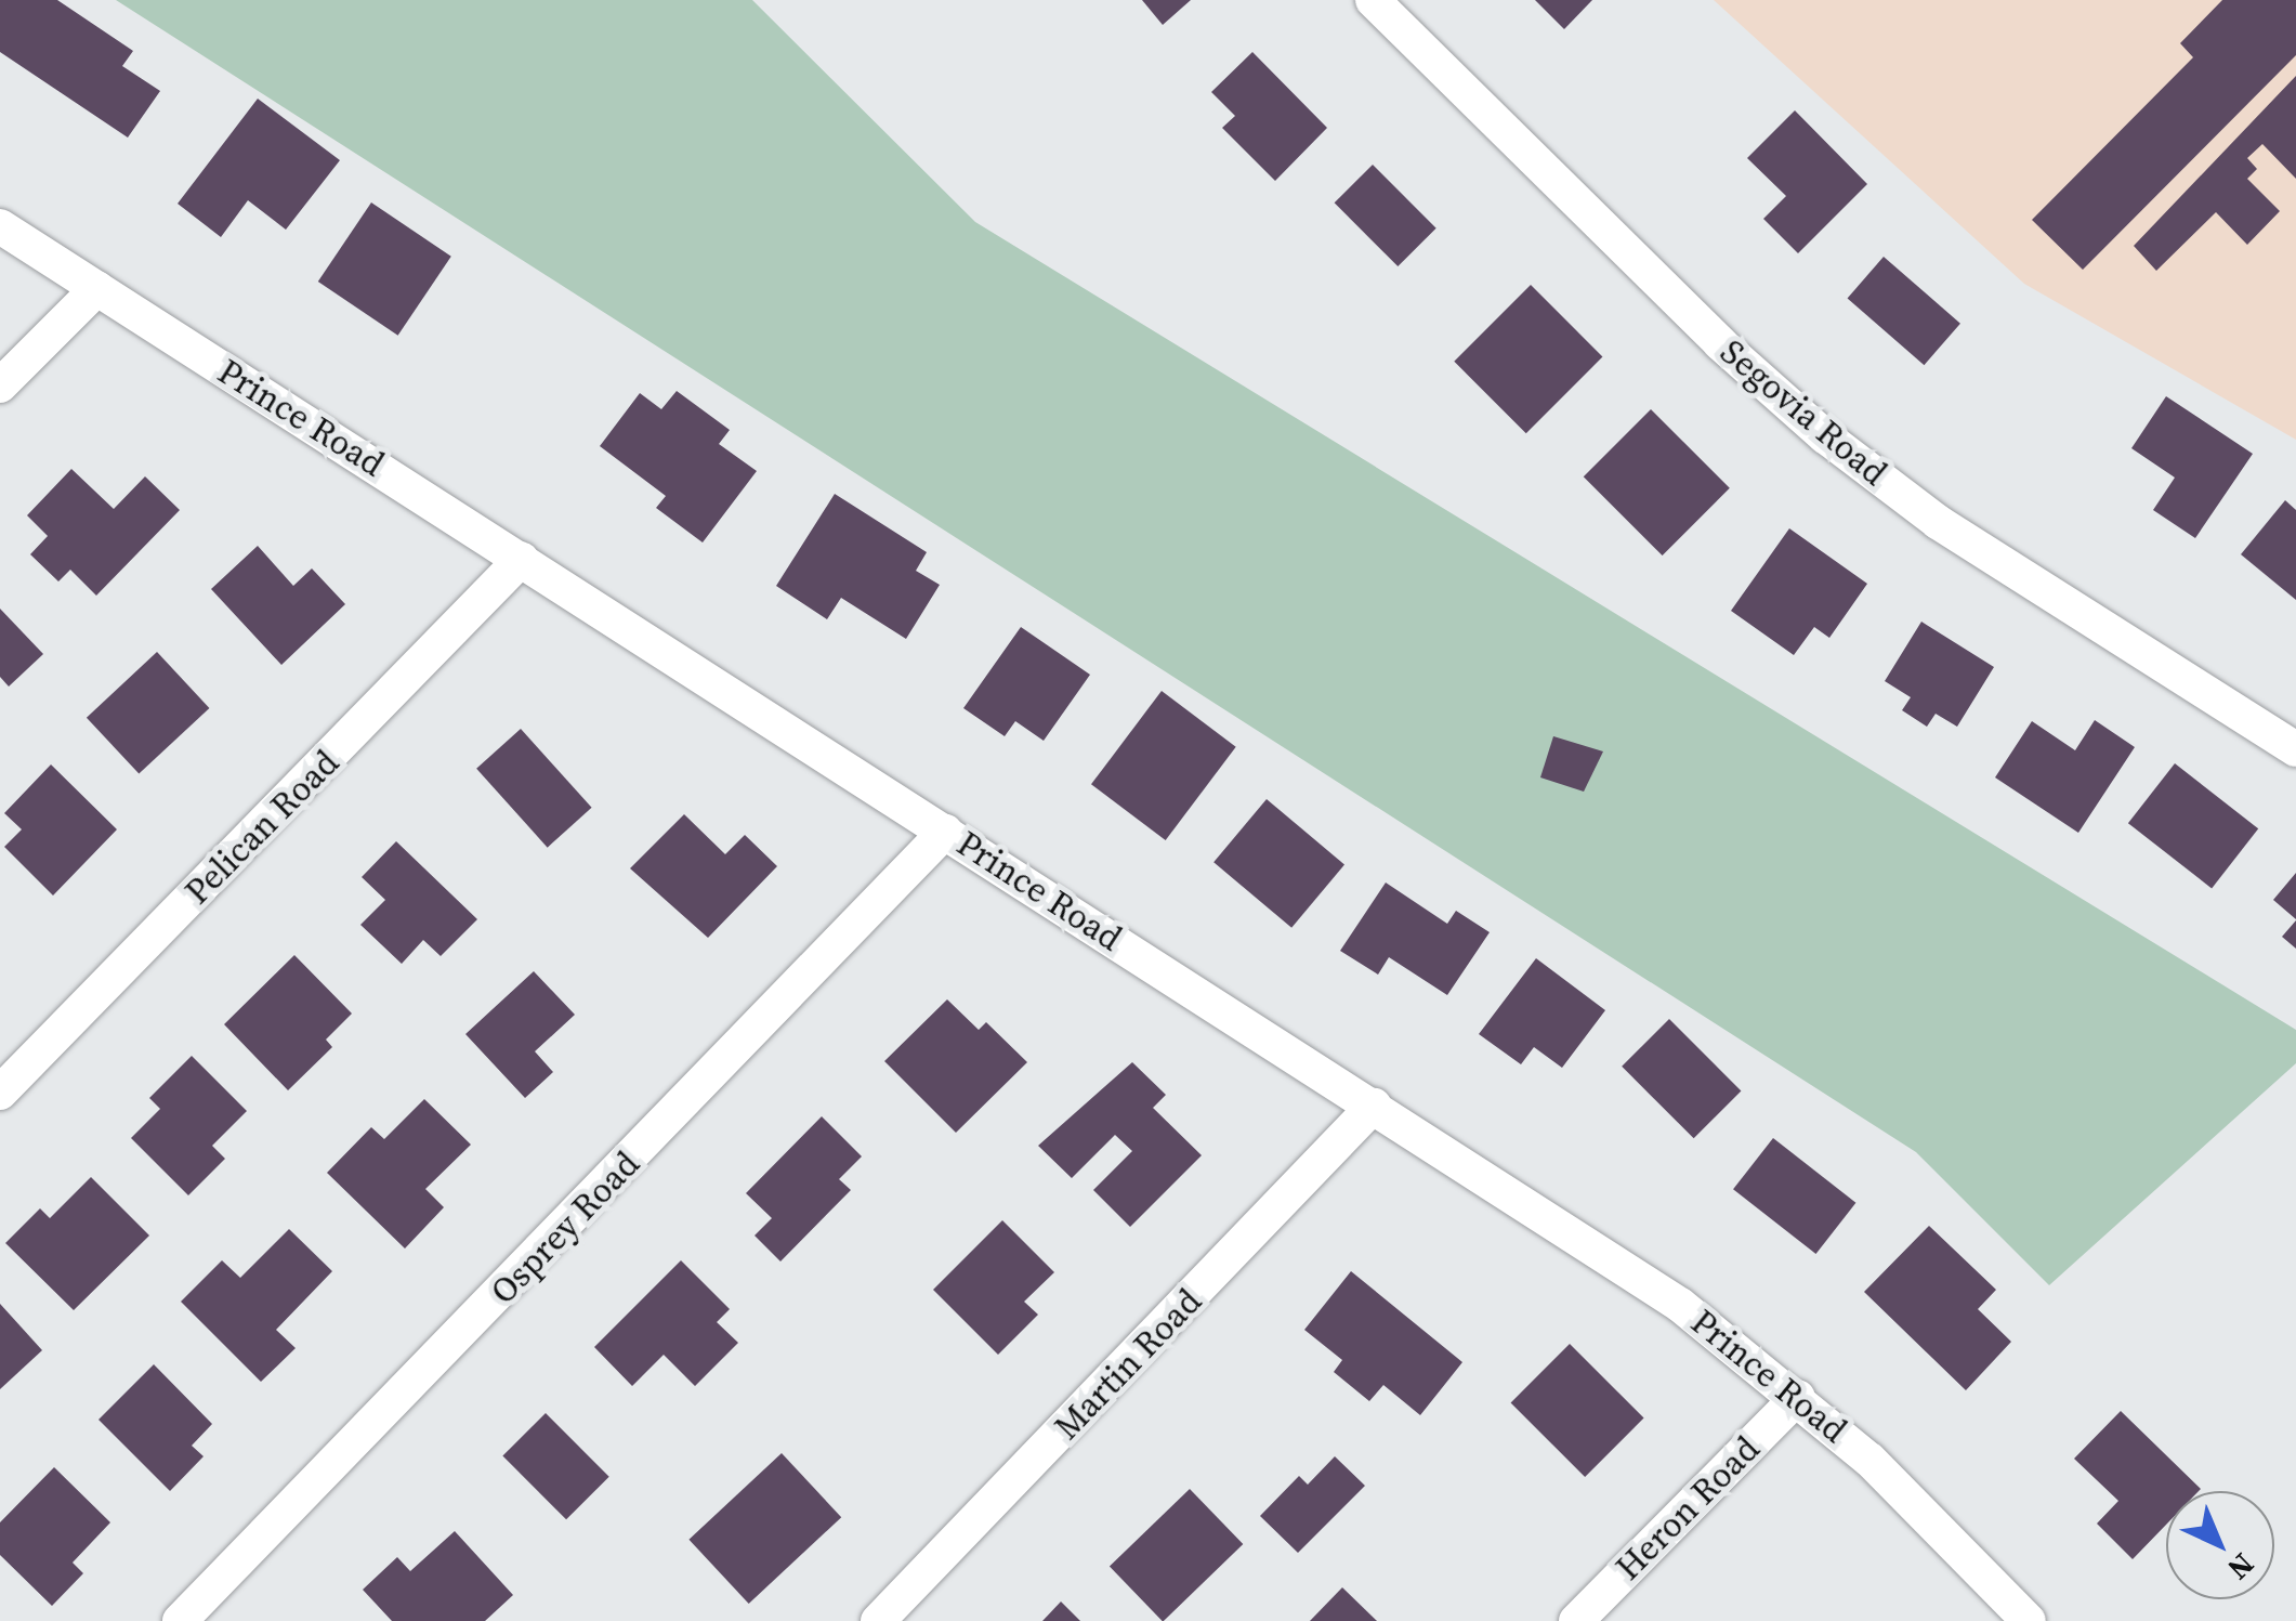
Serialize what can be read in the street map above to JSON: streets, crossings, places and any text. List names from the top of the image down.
{
  "streets": {
    "street": [
      "Segovia Road",
      "Prince Road",
      "Pelican Road",
      "Osprey Road",
      "Martin Road",
      "Heron Road"
    ]
  },
  "crossings": [
    ["Prince Road", "Pelican Road"],
    ["Prince Road", "Osprey Road"],
    ["Prince Road", "Martin Road"],
    ["Prince Road", "Heron Road"]
  ],
  "north": "bottom right"
}
